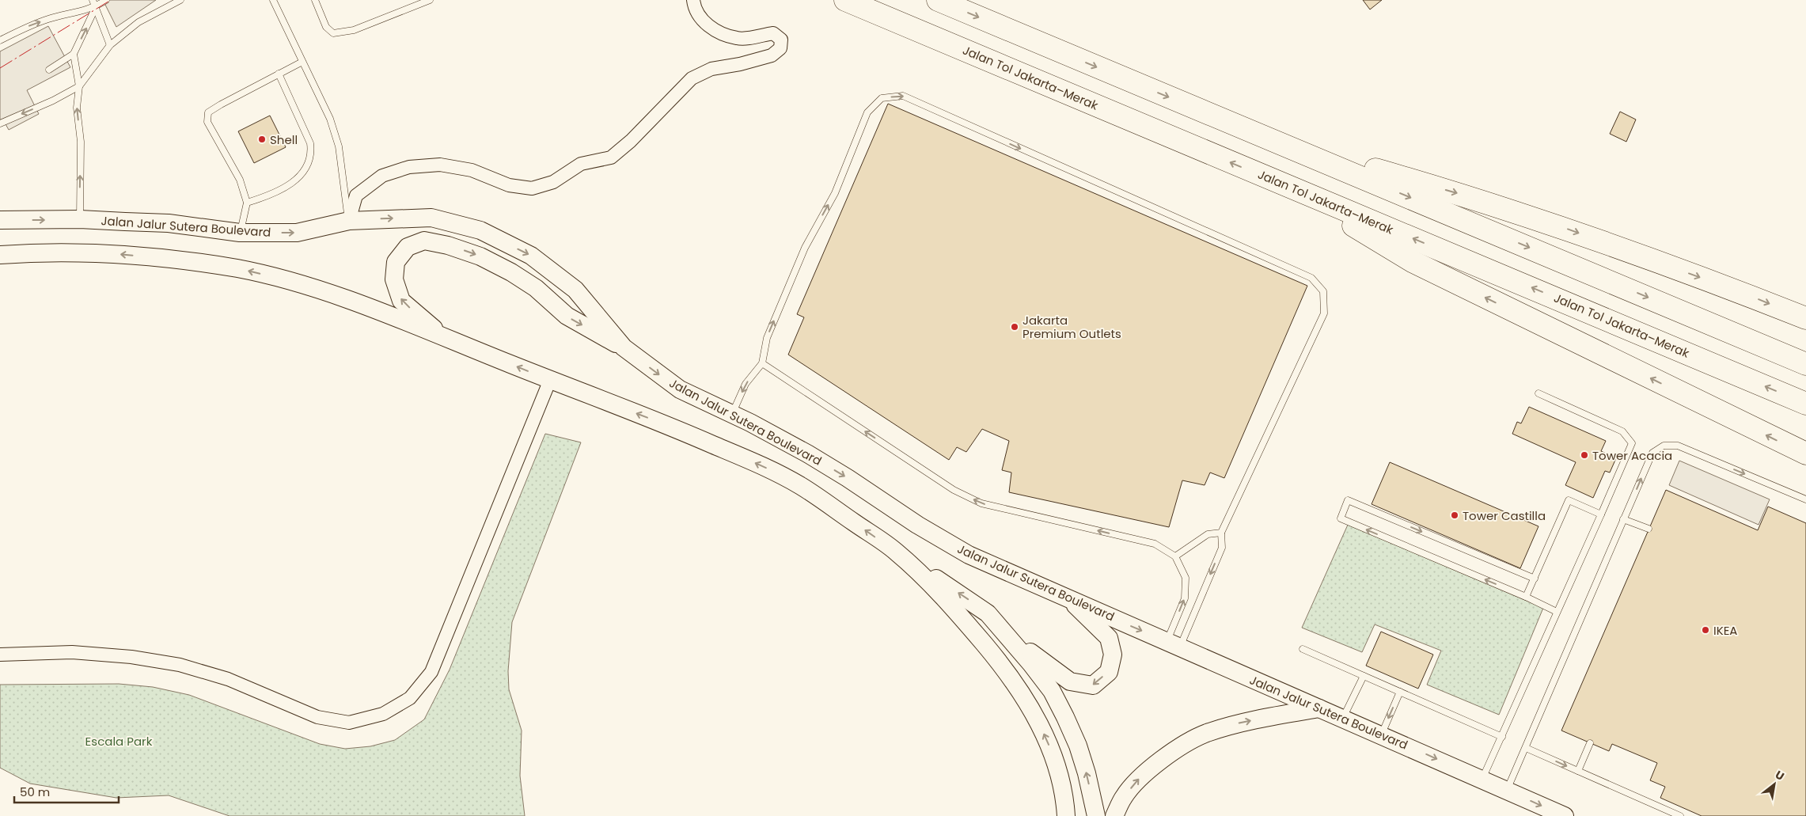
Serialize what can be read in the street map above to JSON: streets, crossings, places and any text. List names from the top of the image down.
{
  "streets": {
    "highway": ["Jalan Tol Jakarta–Merak"],
    "main road": ["Jalan Jalur Sutera Boulevard"]
  },
  "parks": ["Escala Park"],
  "places": [
    "Shell",
    "Jakarta Premium Outlets",
    "Tower Acacia",
    "Tower Castilla",
    "IKEA"
  ],
  "scale_bar": "50 m",
  "north": "top right"
}
